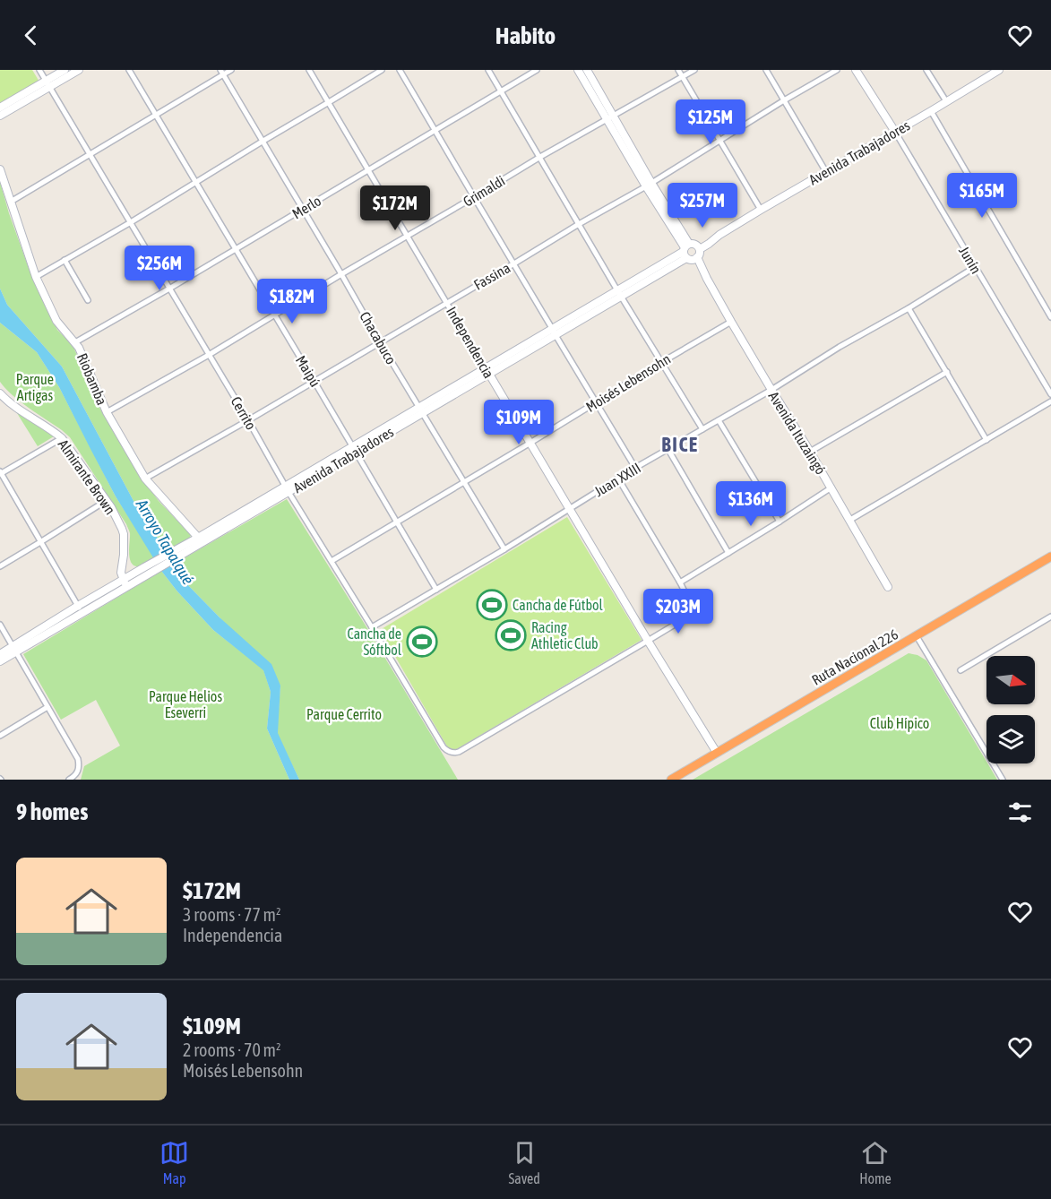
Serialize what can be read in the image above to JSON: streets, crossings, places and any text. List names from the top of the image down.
{
  "streets": {
    "highway": ["Ruta Nacional 226"],
    "main road": [
      "Avenida Trabajadores",
      "Junín",
      "Independencia",
      "Riobamba",
      "Avenida Ituzaingó",
      "Almirante Brown"
    ],
    "street": [
      "Grimaldi",
      "Merlo",
      "Fassina",
      "Chacabuco",
      "Maipú",
      "Moisés Lebensohn",
      "Cerrito",
      "Juan XXIII"
    ]
  },
  "crossings": [
    ["Avenida Trabajadores", "Junín"],
    ["Avenida Trabajadores", "Chacabuco"],
    ["Avenida Trabajadores", "Independencia"],
    ["Avenida Trabajadores", "Maipú"],
    ["Avenida Trabajadores", "Riobamba"],
    ["Avenida Trabajadores", "Cerrito"],
    ["Avenida Trabajadores", "Avenida Ituzaingó"],
    ["Avenida Trabajadores", "Almirante Brown"],
    ["Grimaldi", "Chacabuco"],
    ["Grimaldi", "Independencia"],
    ["Grimaldi", "Maipú"],
    ["Grimaldi", "Riobamba"],
    ["Grimaldi", "Cerrito"],
    ["Grimaldi", "Avenida Ituzaingó"],
    ["Merlo", "Chacabuco"],
    ["Merlo", "Independencia"],
    ["Merlo", "Maipú"],
    ["Merlo", "Riobamba"],
    ["Merlo", "Cerrito"],
    ["Junín", "Juan XXIII"],
    ["Fassina", "Chacabuco"],
    ["Fassina", "Independencia"],
    ["Fassina", "Maipú"],
    ["Fassina", "Riobamba"],
    ["Fassina", "Cerrito"],
    ["Fassina", "Avenida Ituzaingó"],
    ["Chacabuco", "Moisés Lebensohn"],
    ["Chacabuco", "Juan XXIII"],
    ["Independencia", "Moisés Lebensohn"],
    ["Independencia", "Cerrito"],
    ["Independencia", "Juan XXIII"],
    ["Independencia", "Ruta Nacional 226"],
    ["Maipú", "Moisés Lebensohn"],
    ["Maipú", "Juan XXIII"],
    ["Moisés Lebensohn", "Cerrito"],
    ["Moisés Lebensohn", "Avenida Ituzaingó"],
    ["Cerrito", "Juan XXIII"],
    ["Avenida Ituzaingó", "Juan XXIII"]
  ],
  "districts": ["BICE"],
  "water": ["Arroyo Tapalqué"],
  "parks": [
    "Parque Artigas",
    "Parque Helios Eseverri",
    "Parque Cerrito",
    "Club Hípico"
  ],
  "places": {
    "sports": ["Cancha de Fútbol", "Racing Athletic Club", "Cancha de Sóftbol"]
  },
  "north": "right",
  "page": {
    "header": "Habito",
    "price": [
      "$125M",
      "$165M",
      "$257M",
      "$172M",
      "$256M",
      "$182M",
      "$109M",
      "$136M",
      "$203M"
    ],
    "heading": "9 homes",
    "list": [
      {
        "name": "$172M",
        "note": "3 rooms · 77 m² · Independencia"
      },
      {
        "name": "$109M",
        "note": "2 rooms · 70 m² · Moisés Lebensohn"
      }
    ],
    "tabs": ["Map", "Saved", "Home"]
  }
}
